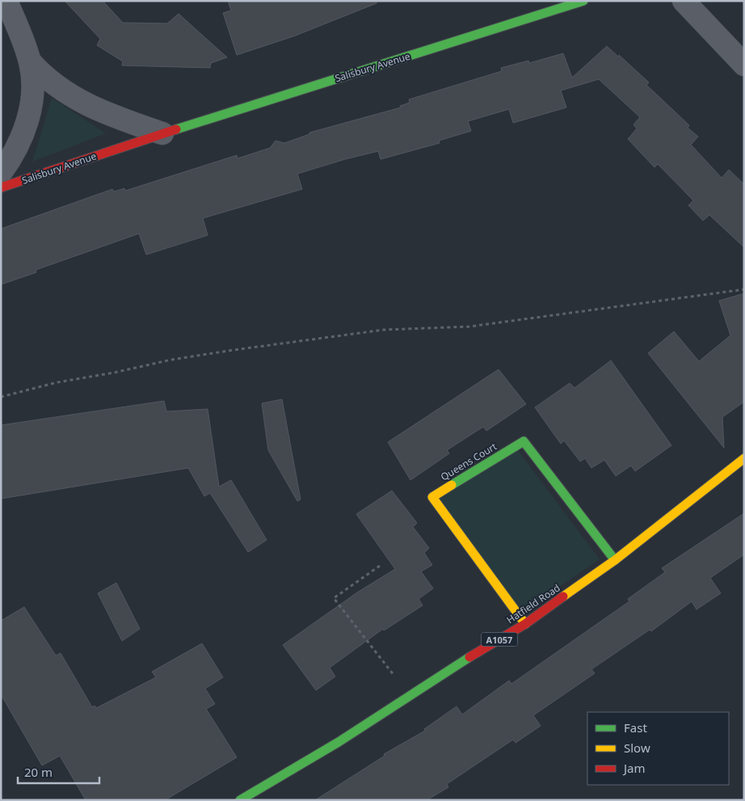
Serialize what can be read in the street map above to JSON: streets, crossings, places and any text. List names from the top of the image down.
{
  "streets": {
    "street": [
      "Salisbury Avenue",
      "Queens Court",
      "Hatfield Road",
      "A1057"
    ]
  },
  "crossings": [
    ["Queens Court", "Hatfield Road"]
  ],
  "legend": ["Fast", "Slow", "Jam"],
  "scale_bar": "20 m"
}
